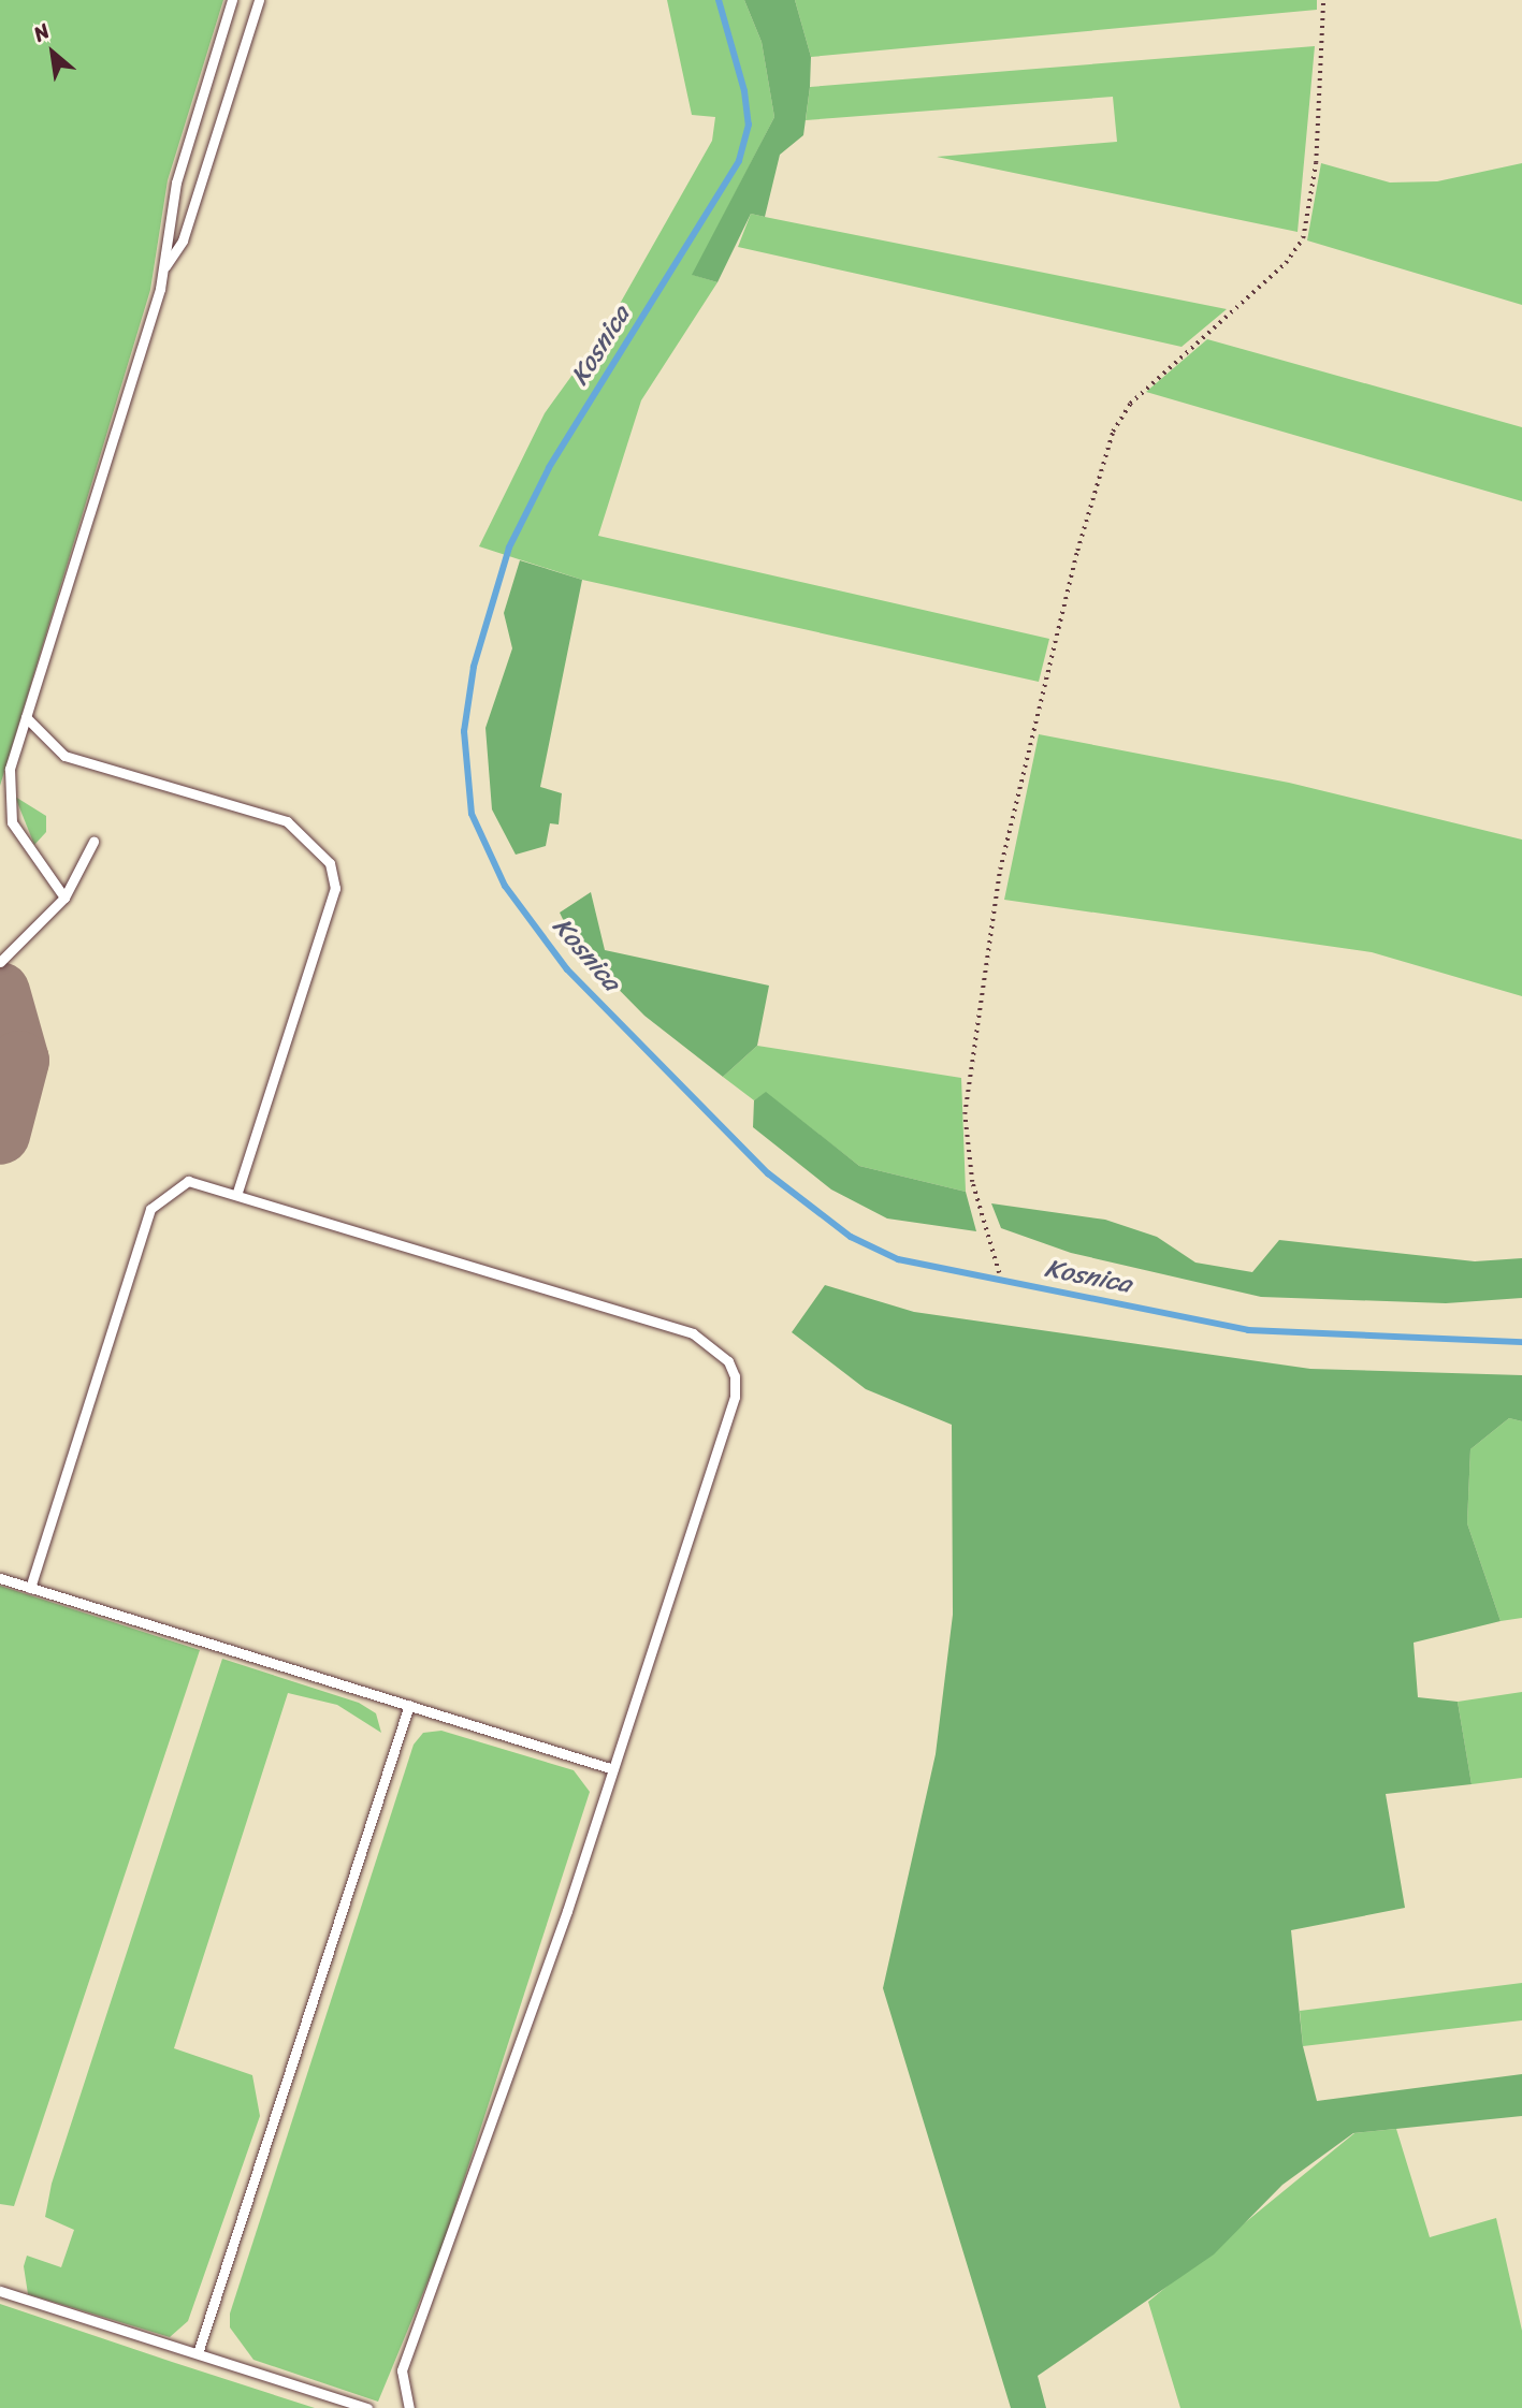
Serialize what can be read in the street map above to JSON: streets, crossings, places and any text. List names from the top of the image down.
{
  "water": ["Kosnica"],
  "north": "top left"
}
